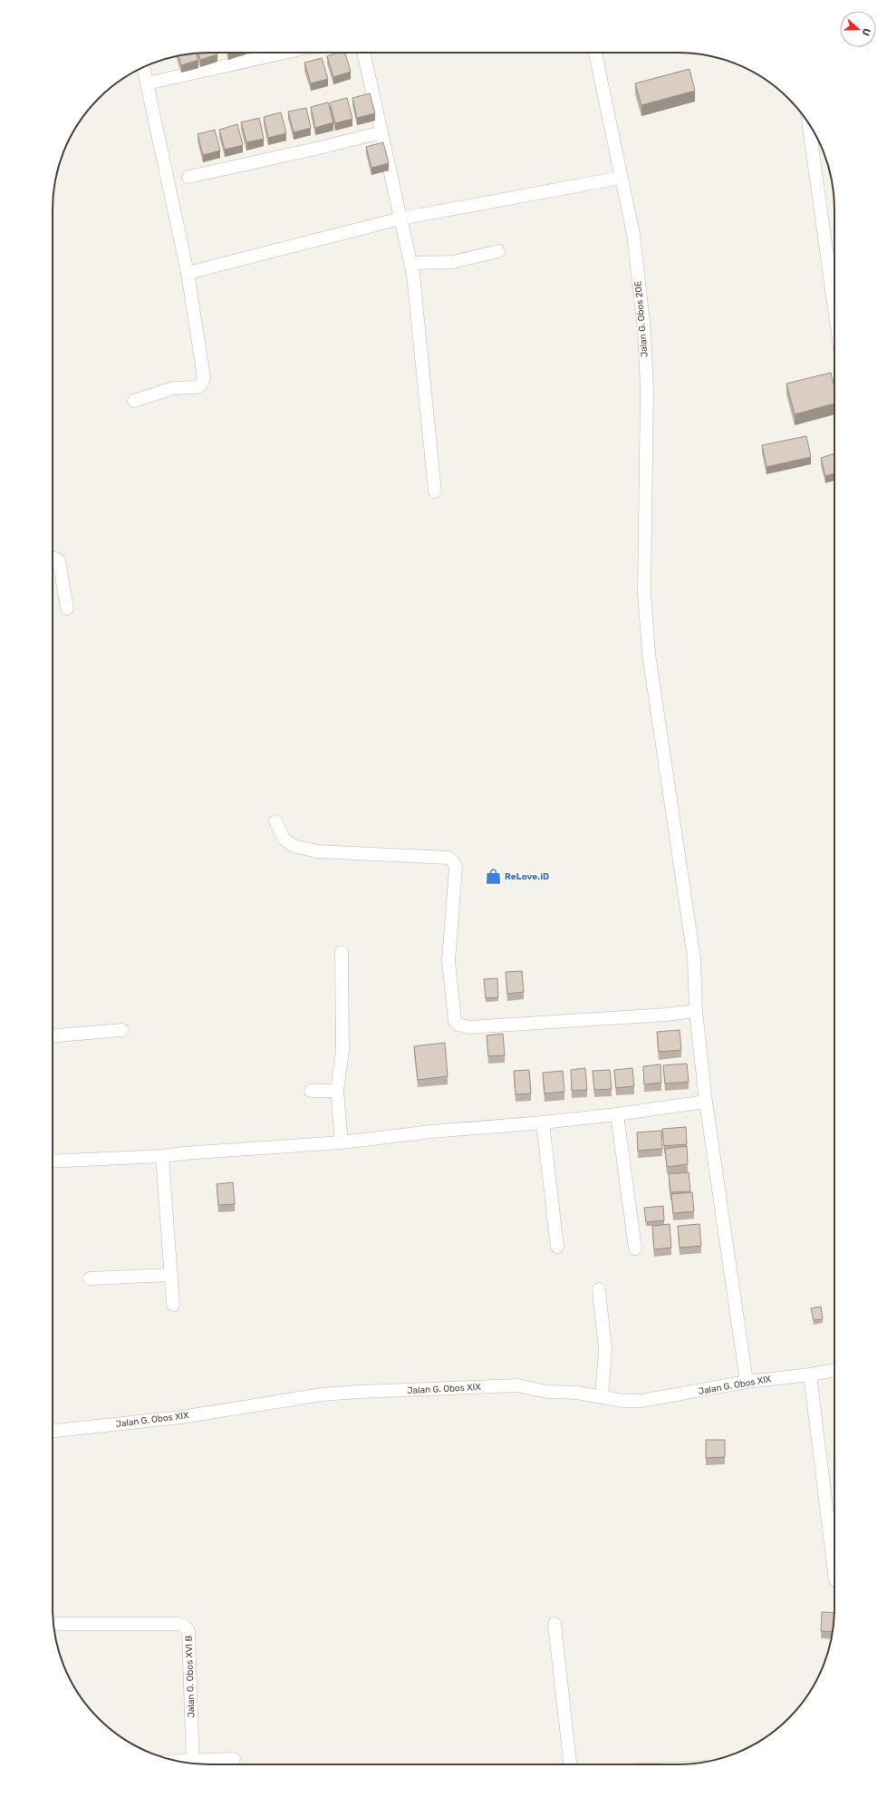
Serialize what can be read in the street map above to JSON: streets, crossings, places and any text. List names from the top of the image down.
{
  "streets": {
    "street": ["Jalan G. Obos 20E", "Jalan G. Obos XIX", "Jalan G. Obos XVI B"]
  },
  "crossings": [
    ["Jalan G. Obos 20E", "Jalan G. Obos XIX"]
  ],
  "places": {
    "shop": ["ReLove.iD"]
  },
  "north": "right"
}
